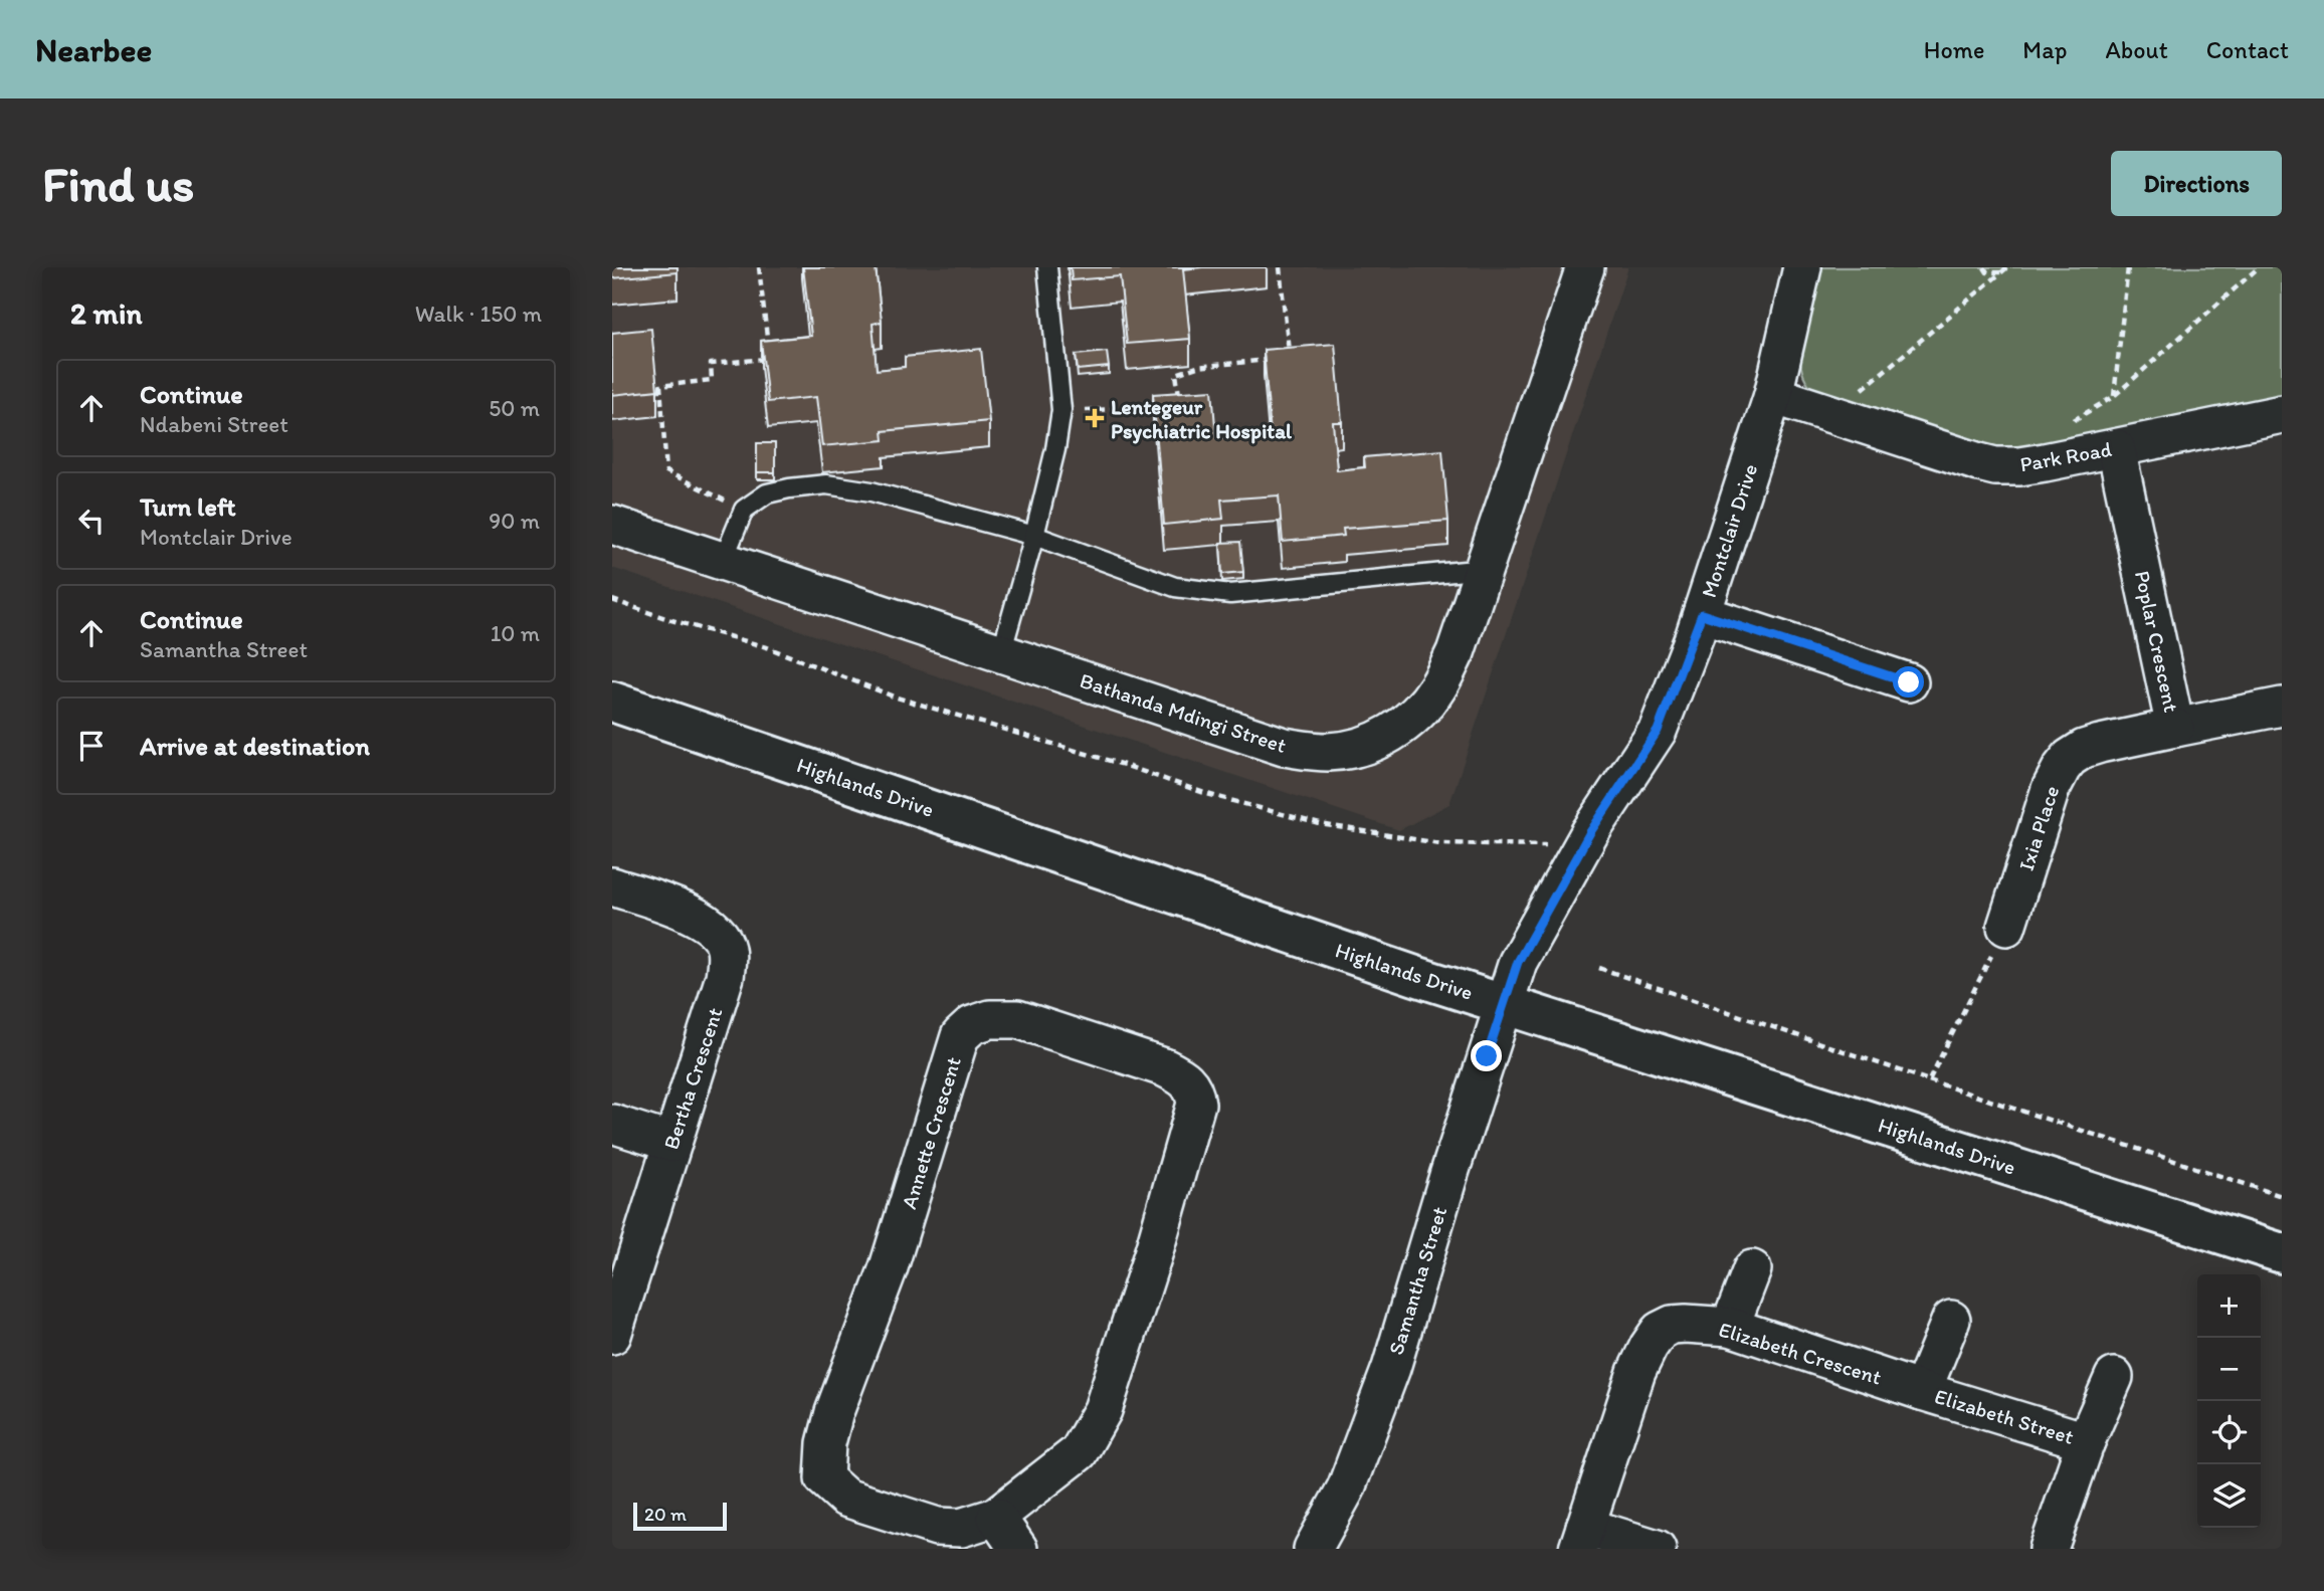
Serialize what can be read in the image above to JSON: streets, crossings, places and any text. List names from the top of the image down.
{
  "streets": {
    "main road": ["Highlands Drive"],
    "street": [
      "Park Road",
      "Montclair Drive",
      "Poplar Crescent",
      "Bathanda Mdingi Street",
      "Ixia Place",
      "Bertha Crescent",
      "Annette Crescent",
      "Samantha Street",
      "Elizabeth Crescent",
      "Elizabeth Street"
    ]
  },
  "crossings": [
    ["Park Road", "Montclair Drive"],
    ["Park Road", "Poplar Crescent"],
    ["Montclair Drive", "Highlands Drive"],
    ["Montclair Drive", "Samantha Street"],
    ["Poplar Crescent", "Ixia Place"],
    ["Highlands Drive", "Samantha Street"],
    ["Elizabeth Crescent", "Elizabeth Street"]
  ],
  "places": {
    "health": ["Lentegeur Psychiatric Hospital"]
  },
  "scale_bar": "20 m",
  "page": {
    "header": "Nearbee",
    "nav": [
      "Home",
      "Map",
      "About",
      "Contact"
    ],
    "buttons": "Directions",
    "title": "Find us",
    "heading": ["2 min", "Walk · 150 m"],
    "list": [
      ["Continue", "Ndabeni Street", "50 m"],
      ["Turn left", "Montclair Drive", "90 m"],
      ["Continue", "Samantha Street", "10 m"],
      "Arrive at destination"
    ],
    "map_buttons": ["+", "−"],
    "scale": "20 m"
  }
}
